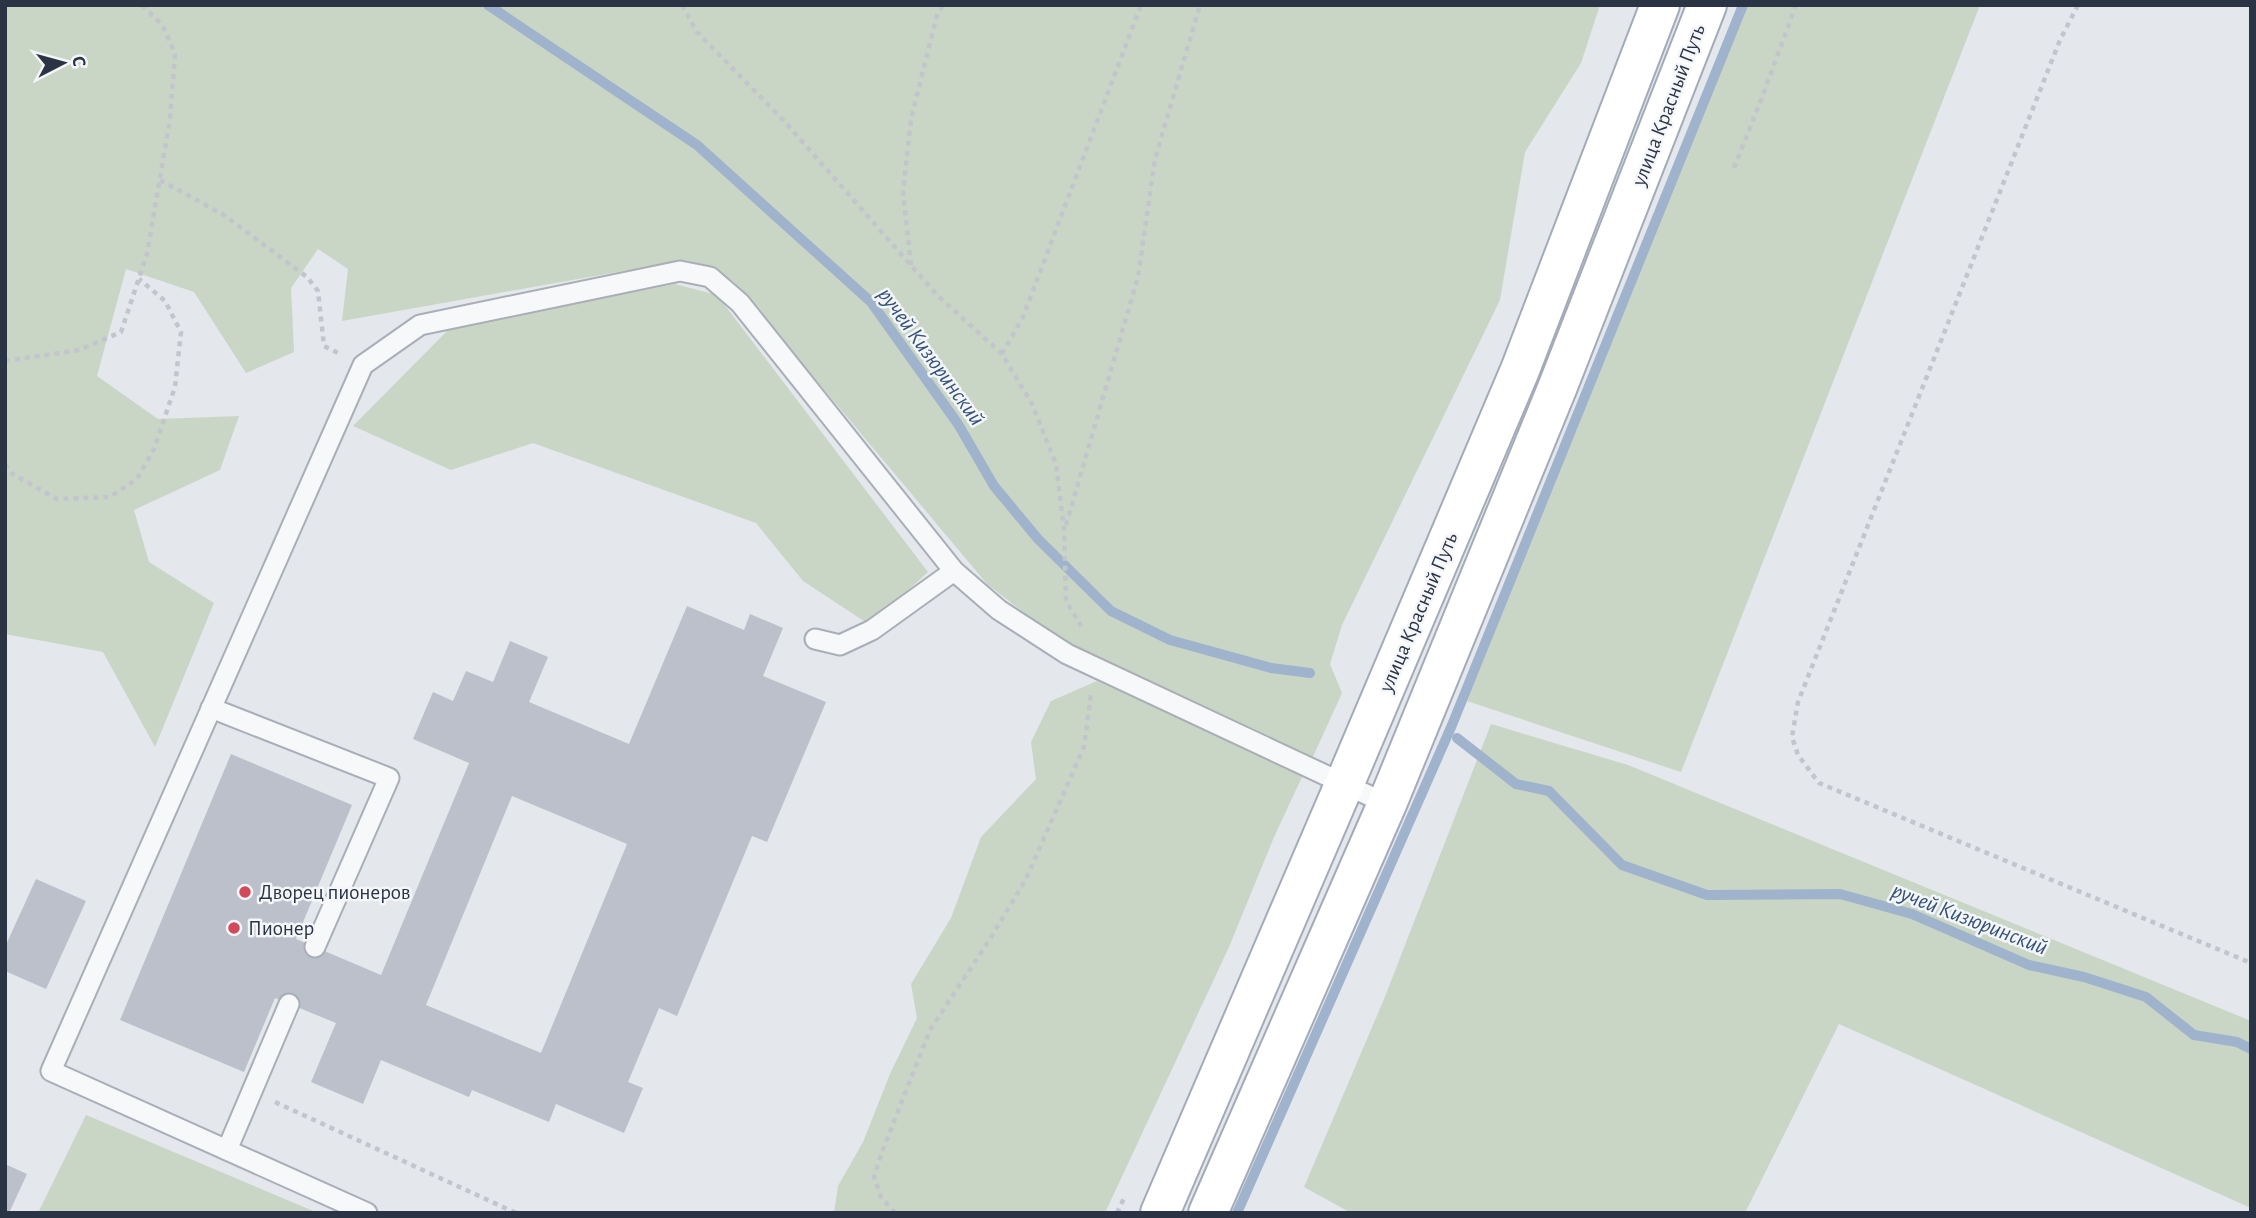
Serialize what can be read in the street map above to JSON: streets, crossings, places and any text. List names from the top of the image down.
{
  "streets": {
    "main road": ["улица Красный Путь"]
  },
  "water": ["ручей Кизюринский"],
  "places": ["Дворец пионеров", "Пионер"],
  "north": "right"
}
